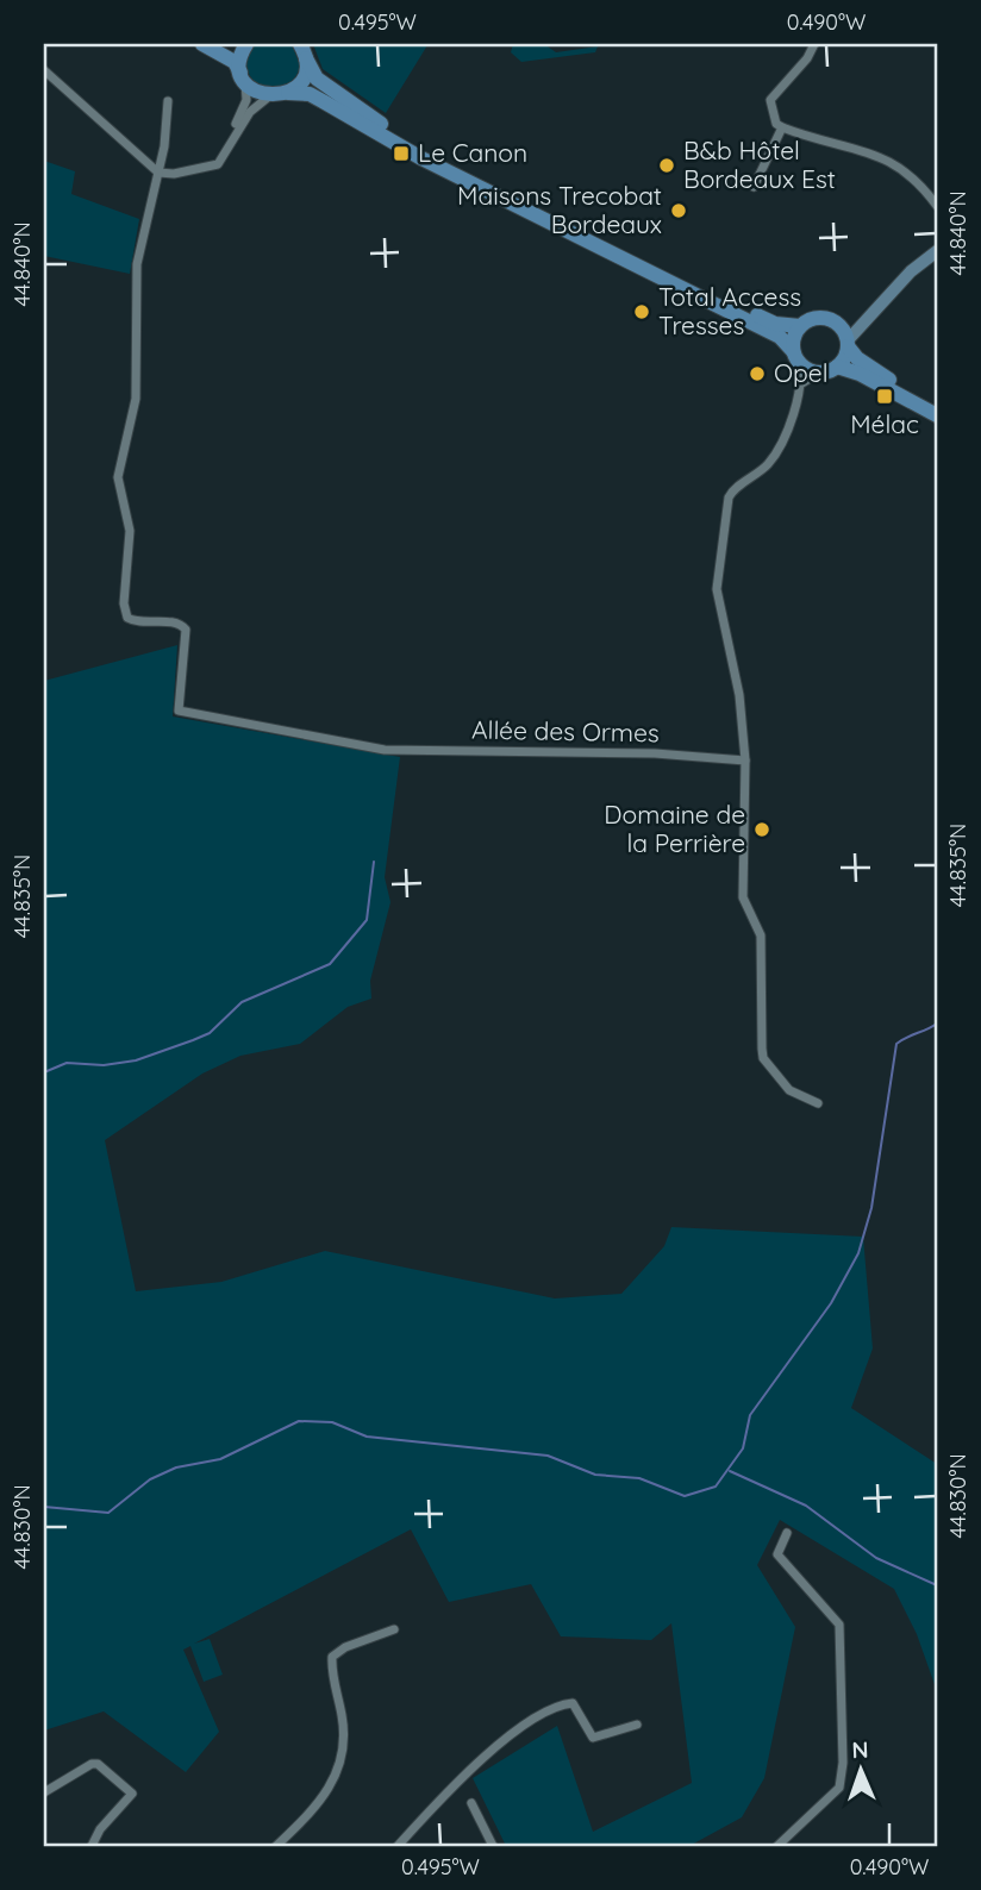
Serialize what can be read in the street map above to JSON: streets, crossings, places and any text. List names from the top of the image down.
{
  "streets": {
    "street": ["Allée des Ormes"]
  },
  "places": {
    "transit": ["Le Canon", "Mélac"],
    "other": [
      "B&b Hôtel Bordeaux Est",
      "Maisons Trecobat Bordeaux",
      "Total Access Tresses",
      "Opel",
      "Domaine de la Perrière"
    ]
  },
  "north": "top",
  "coordinates": [
    "0.495°W",
    "0.490°W",
    "44.840°N",
    "44.835°N",
    "44.830°N"
  ]
}
